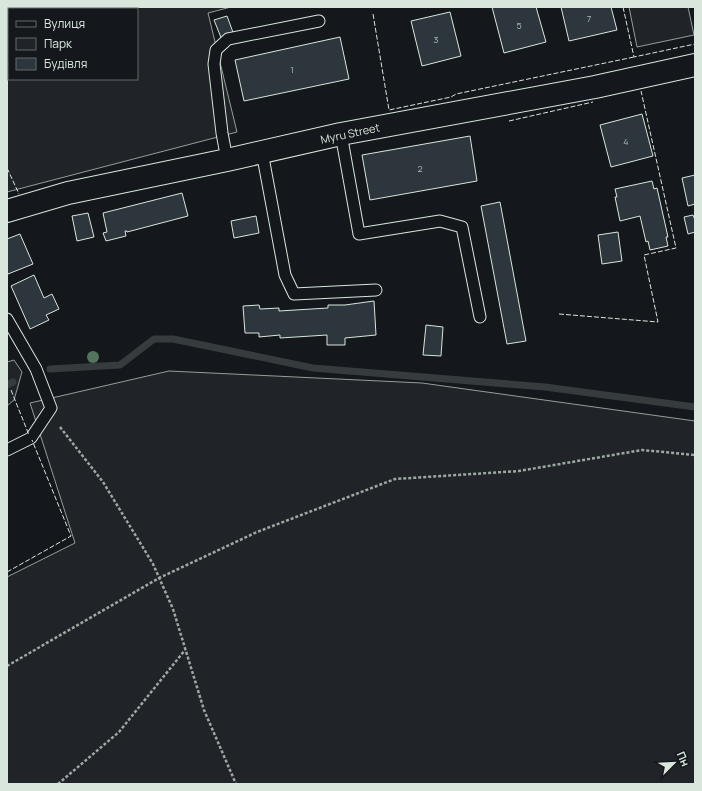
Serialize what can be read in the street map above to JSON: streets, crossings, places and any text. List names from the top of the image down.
{
  "streets": {
    "street": ["Myru Street"]
  },
  "house_numbers": [
    "7",
    "5",
    "3",
    "1",
    "4",
    "2"
  ],
  "legend": ["Вулиця", "Парк", "Будівля"],
  "north": "top right"
}
